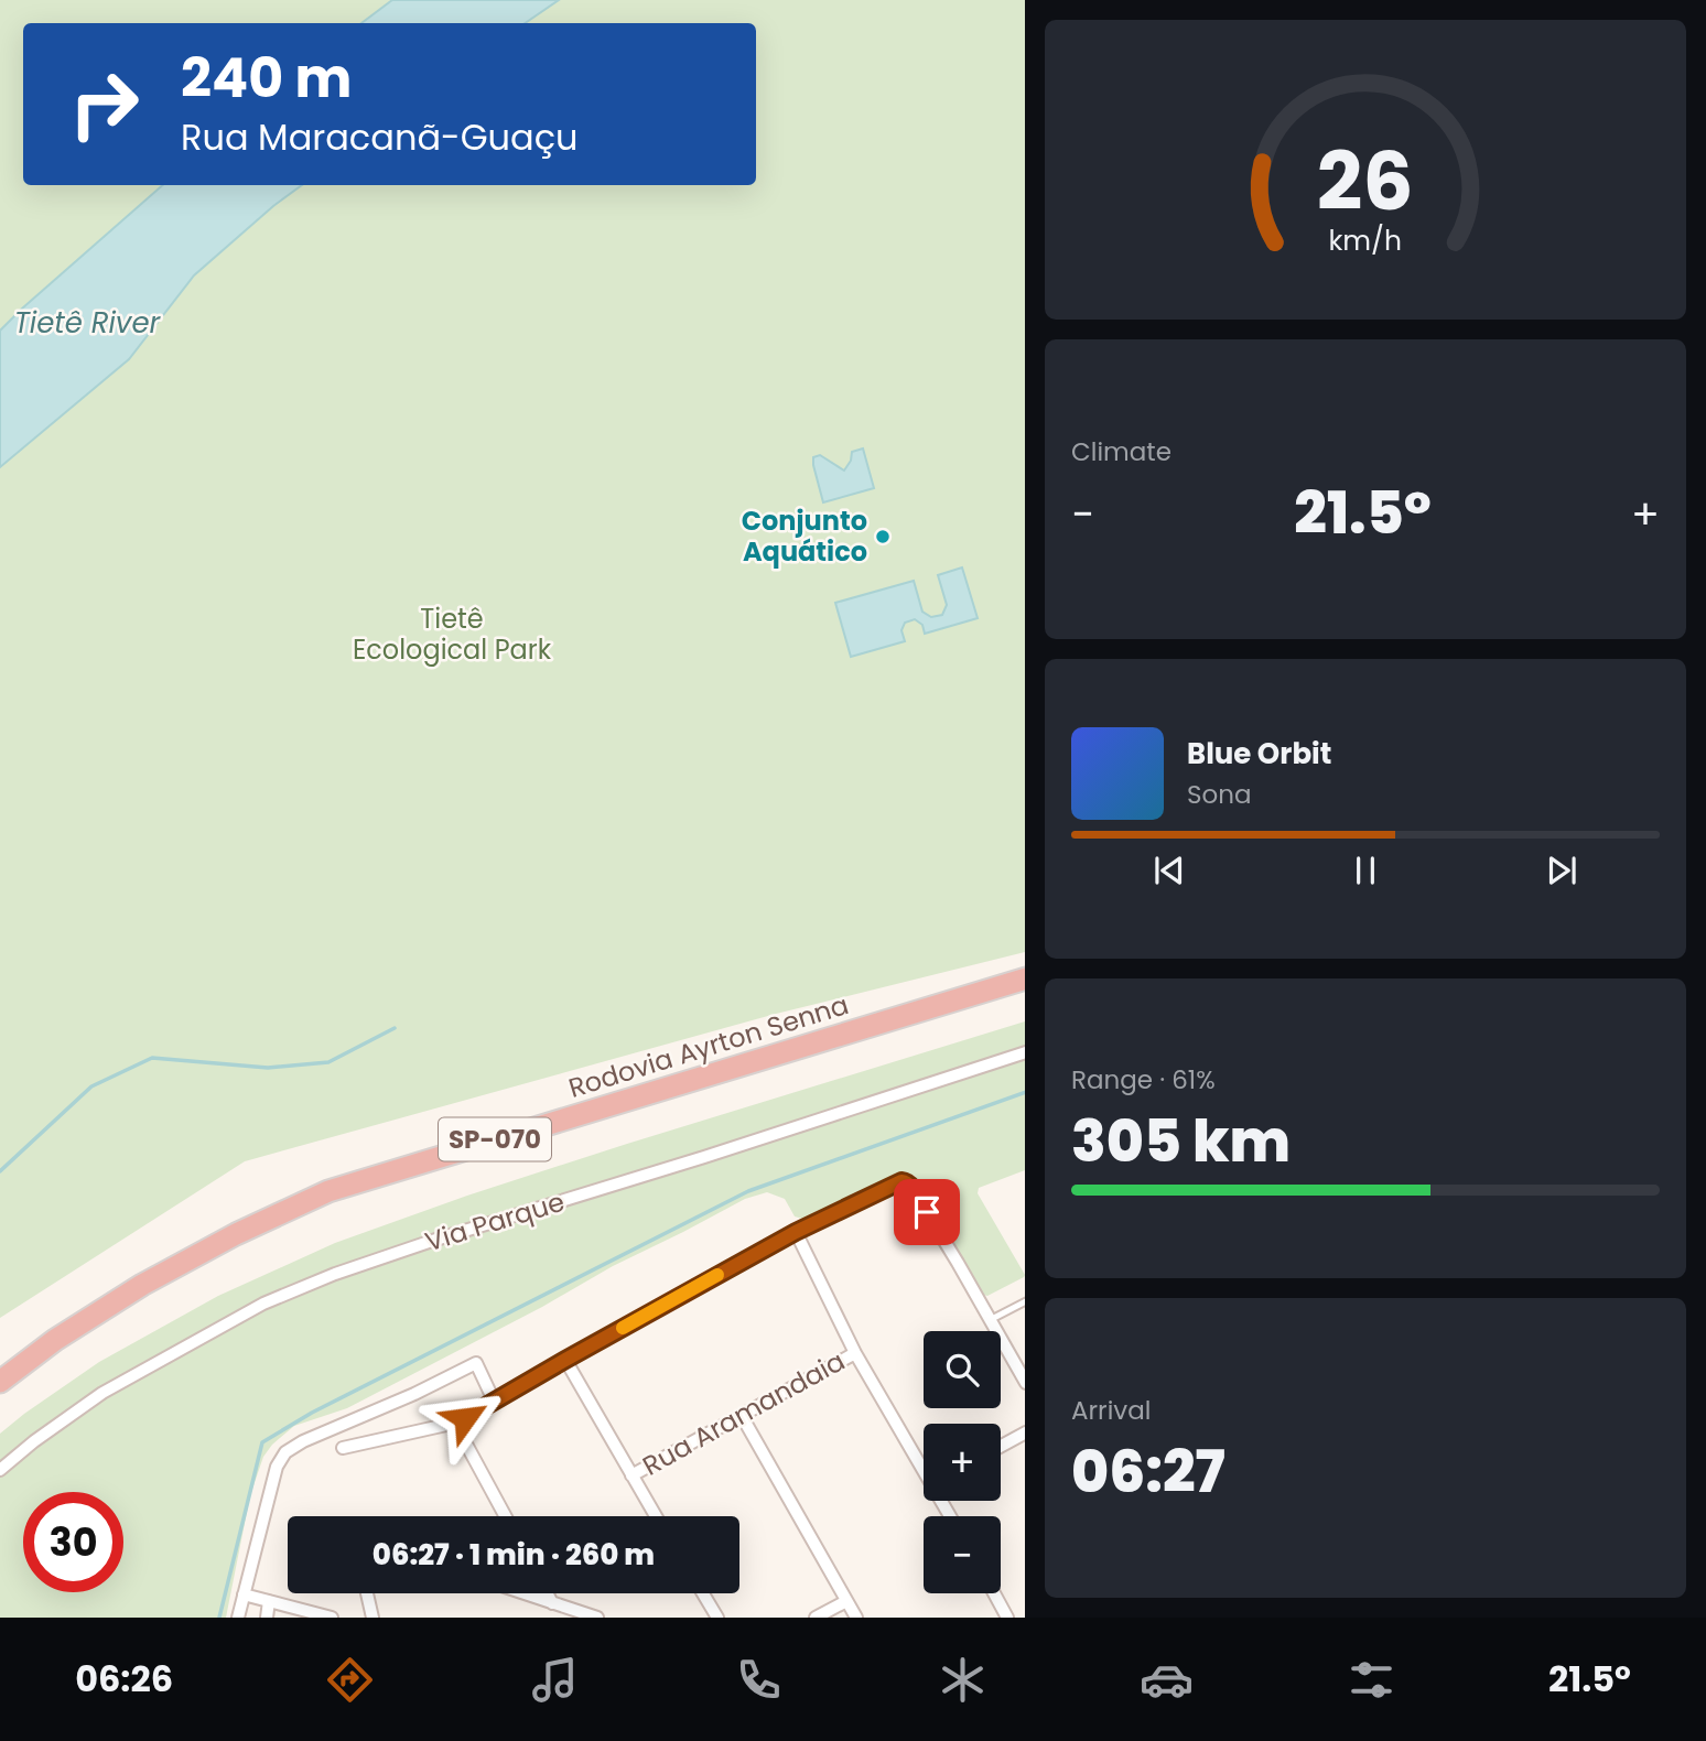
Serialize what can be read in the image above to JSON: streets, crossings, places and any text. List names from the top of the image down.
{
  "streets": {
    "highway": ["Rodovia Ayrton Senna", "SP-070"],
    "street": ["Via Parque", "Rua Aramandaia"]
  },
  "water": ["Tietê River"],
  "parks": ["Tietê Ecological Park"],
  "places": ["Conjunto Aquático"],
  "page": {
    "turn": ["240 m", "Rua Maracanã-Guaçu"],
    "tile": [
      "Climate",
      ["Range · 61%", "305 km"],
      ["Arrival", "06:27"]
    ],
    "heat": ["−", "21.5°", "+"],
    "song": ["Blue Orbit", "Sona"],
    "map_buttons": ["+", "−"],
    "limit": "30",
    "trip": "06:27 · 1 min · 260 m",
    "tabs": ["06:26", "21.5°"],
    "gauge": ["26", "km/h"]
  }
}
